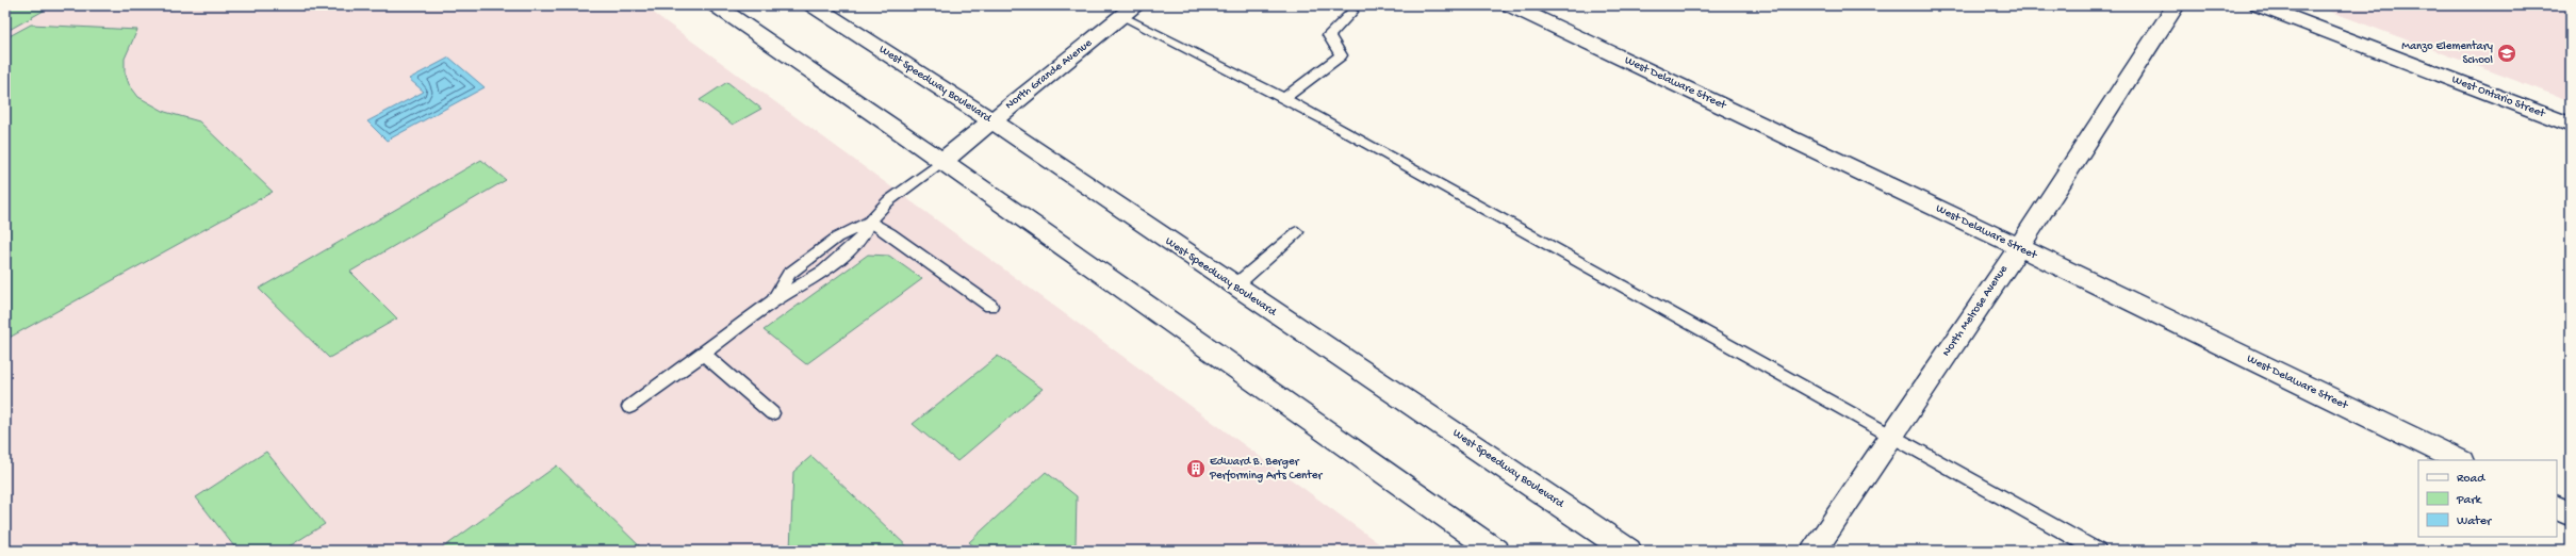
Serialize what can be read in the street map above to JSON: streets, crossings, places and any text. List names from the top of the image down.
{
  "streets": {
    "main road": [
      "North Grande Avenue",
      "West Delaware Street",
      "West Speedway Boulevard",
      "West Ontario Street",
      "North Melrose Avenue"
    ]
  },
  "crossings": [
    ["North Grande Avenue", "West Speedway Boulevard"],
    ["West Delaware Street", "North Melrose Avenue"]
  ],
  "places": {
    "school or university": ["Manzo Elementary School"],
    "building": ["Edward B. Berger Performing Arts Center"]
  },
  "legend": ["Road", "Park", "Water"]
}
